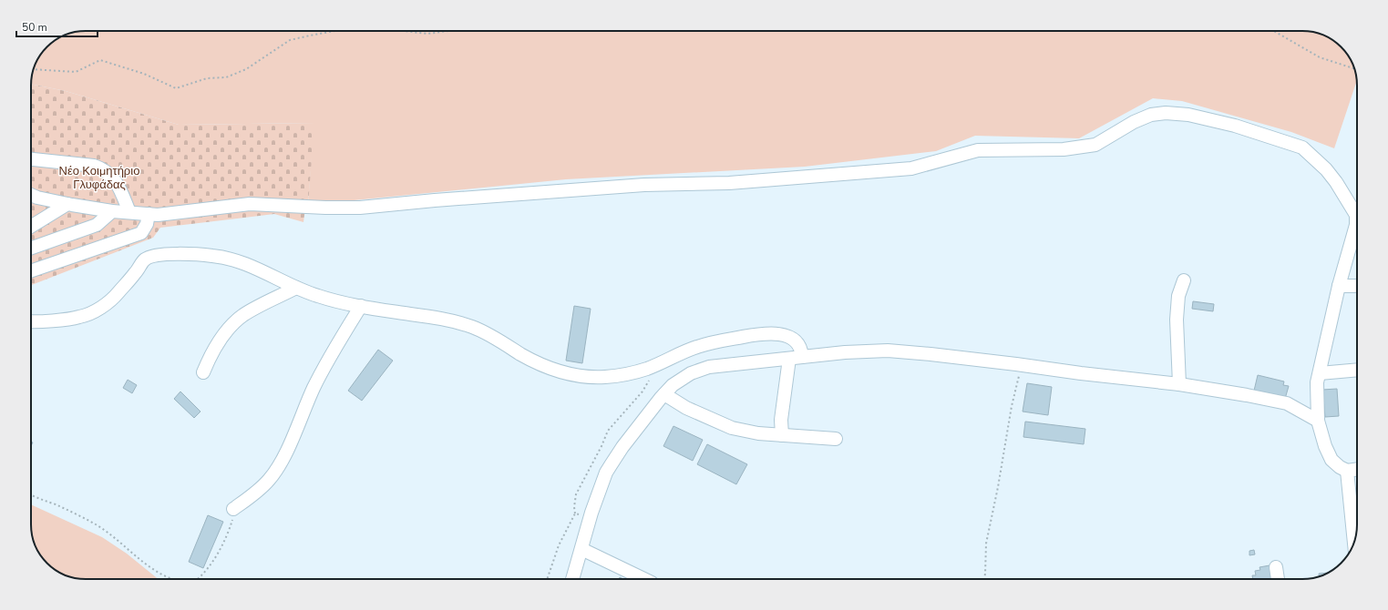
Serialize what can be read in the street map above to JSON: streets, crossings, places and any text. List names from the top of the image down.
{
  "parks": ["Νέο Κοιμητήριο Γλυφάδας"],
  "scale_bar": "50 m"
}
